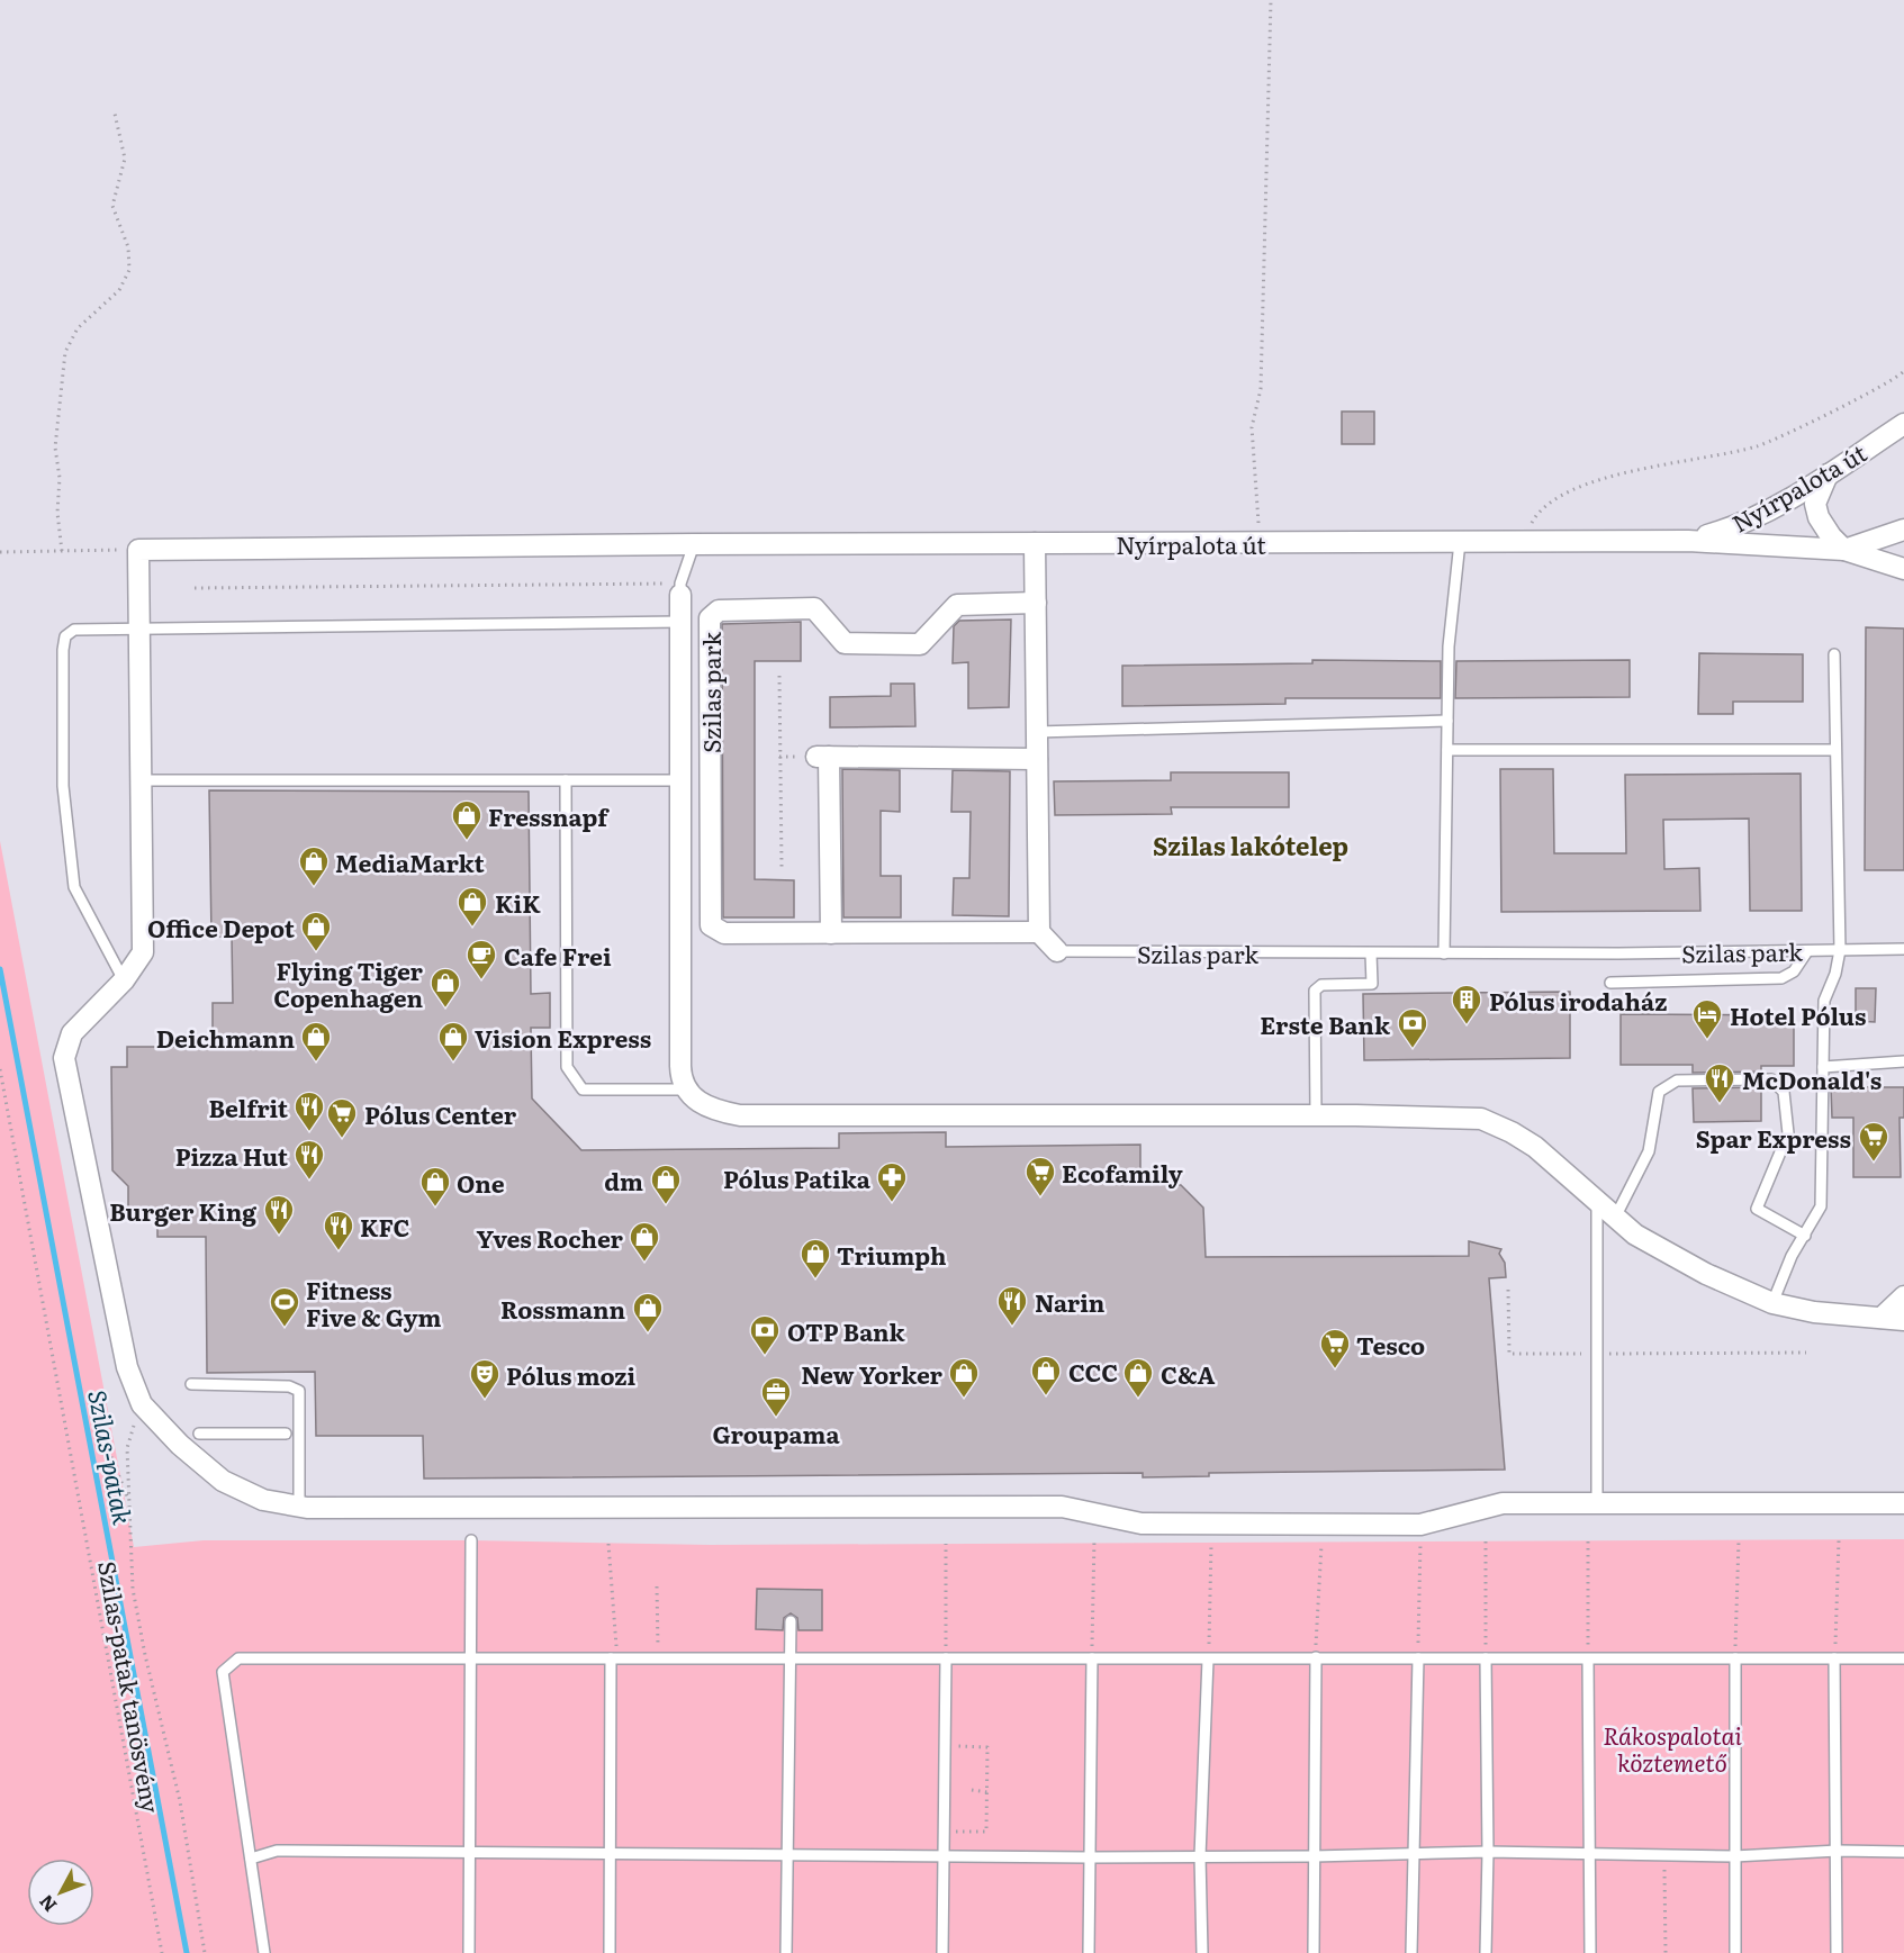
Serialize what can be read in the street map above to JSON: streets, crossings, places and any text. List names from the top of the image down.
{
  "streets": {
    "street": ["Nyírpalota út", "Szilas park"],
    "path": ["Szilas-patak tanösvény"]
  },
  "districts": ["Szilas lakótelep"],
  "water": ["Szilas-patak"],
  "parks": ["Rákospalotai köztemető"],
  "places": {
    "shop": [
      "Fressnapf",
      "MediaMarkt",
      "KiK",
      "Office Depot",
      "Flying Tiger Copenhagen",
      "Deichmann",
      "Vision Express",
      "dm",
      "One",
      "Yves Rocher",
      "Triumph",
      "Rossmann",
      "CCC",
      "New Yorker",
      "C&A"
    ],
    "cafe": ["Cafe Frei"],
    "building": ["Pólus irodaház"],
    "hotel": ["Hotel Pólus"],
    "bank": ["Erste Bank", "OTP Bank"],
    "restaurant": [
      "McDonald's",
      "Belfrit",
      "Pizza Hut",
      "Burger King",
      "KFC",
      "Narin"
    ],
    "supermarket": [
      "Pólus Center",
      "Spar Express",
      "Ecofamily",
      "Tesco"
    ],
    "pharmacy": ["Pólus Patika"],
    "sports": ["Fitness Five & Gym"],
    "theatre": ["Pólus mozi"],
    "office": ["Groupama"]
  },
  "north": "bottom left"
}
